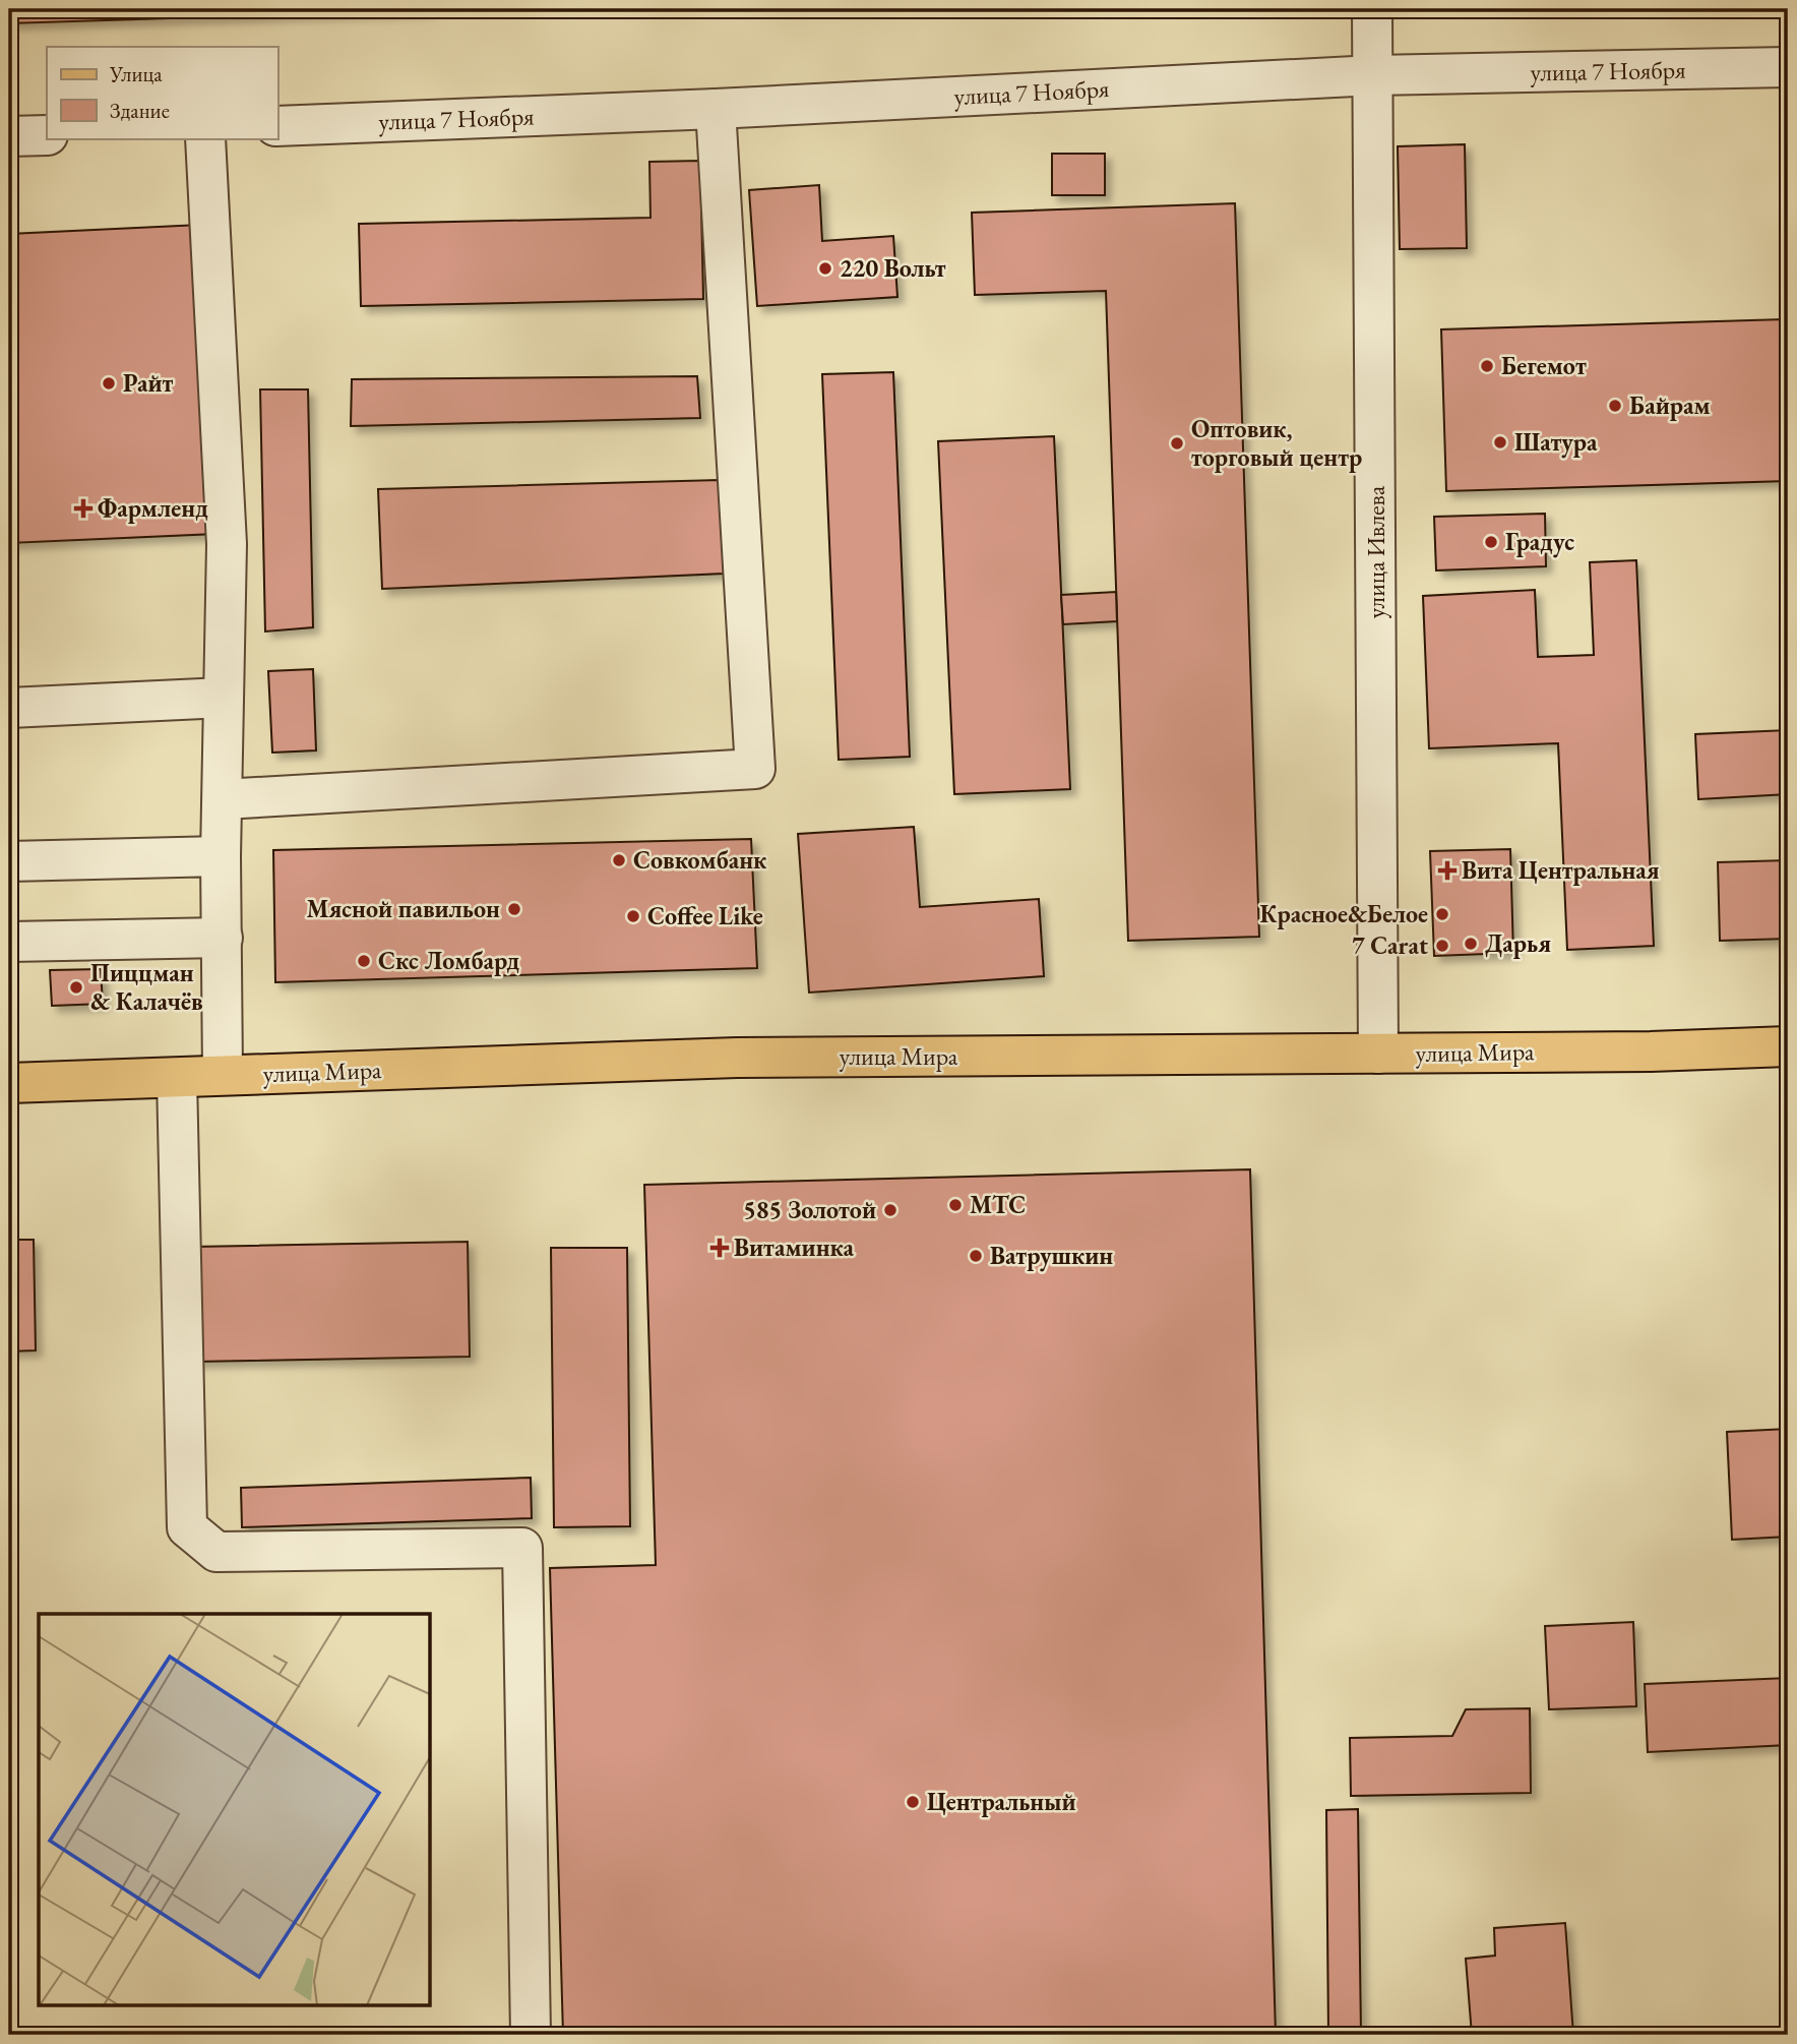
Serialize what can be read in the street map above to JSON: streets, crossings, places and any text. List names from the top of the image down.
{
  "streets": {
    "main road": ["улица Мира"],
    "street": ["улица 7 Ноября", "улица Ивлева"]
  },
  "crossings": [
    ["улица 7 Ноября", "улица Ивлева"],
    ["улица Ивлева", "улица Мира"]
  ],
  "places": {
    "other": [
      "220 Вольт",
      "Бегемот",
      "Райт",
      "Байрам",
      "Шатура",
      "Оптовик, торговый центр",
      "Градус",
      "Совкомбанк",
      "Мясной павильон",
      "Красное&Белое",
      "Coffee Like",
      "Дарья",
      "7 Carat",
      "Скс Ломбард",
      "Пиццман & Калачёв",
      "МТС",
      "585 Золотой",
      "Ватрушкин",
      "Центральный"
    ],
    "health": ["Фармленд", "Вита Центральная", "Витаминка"]
  },
  "legend": ["Улица", "Здание"]
}
